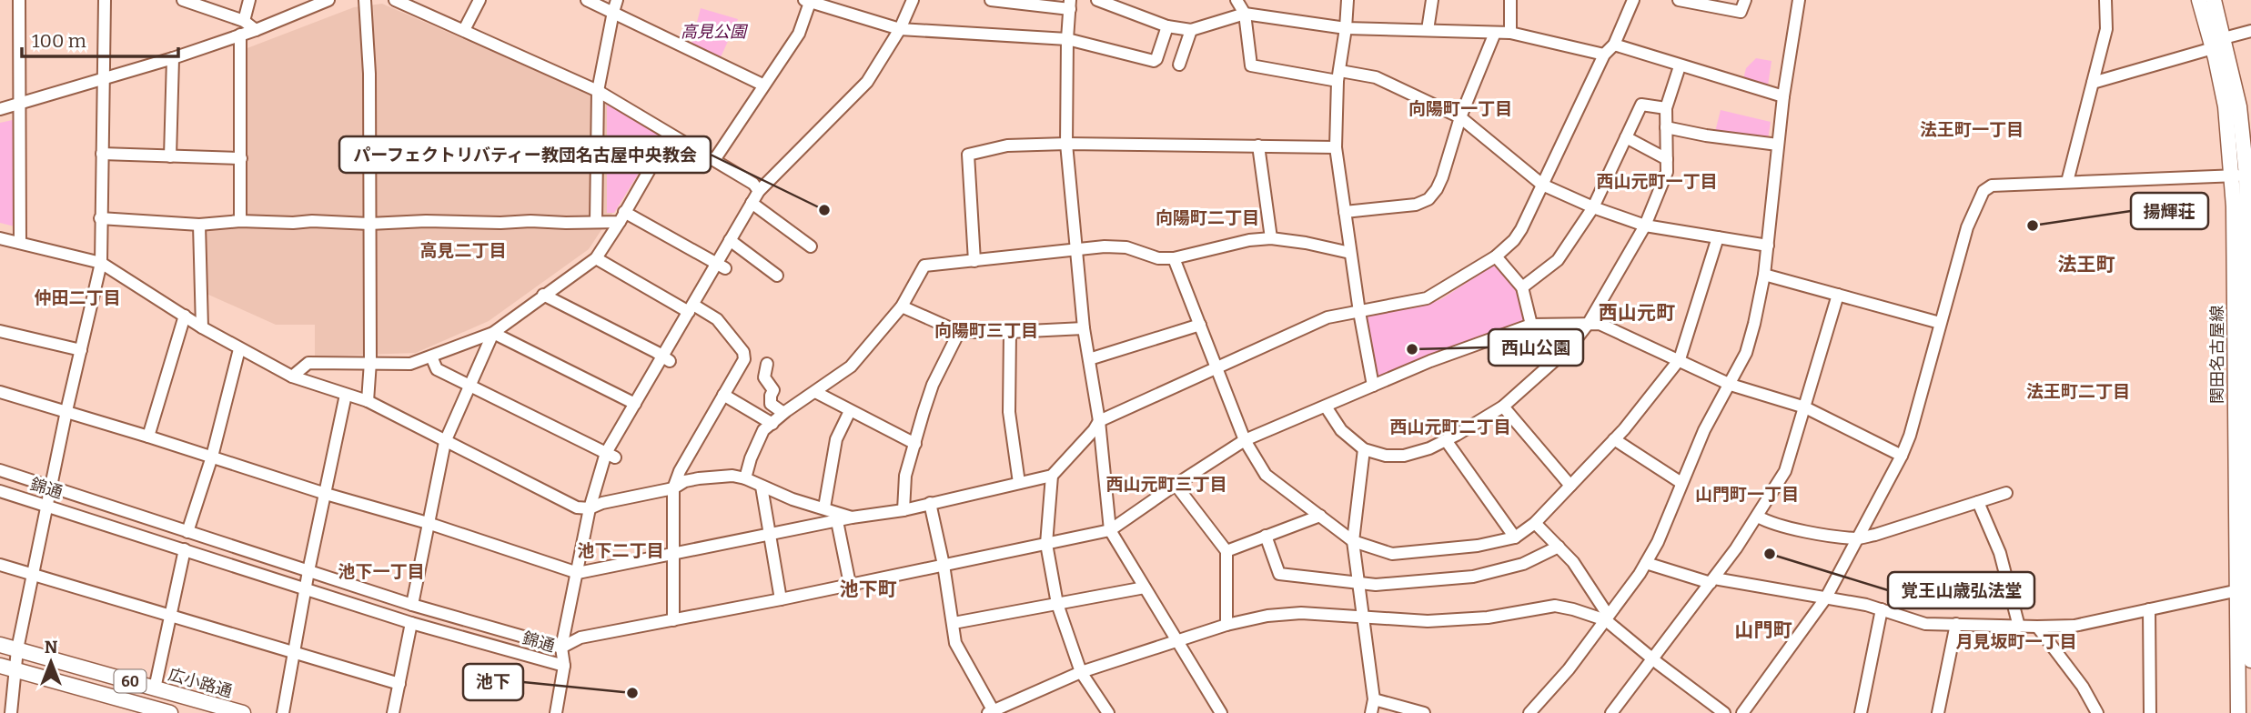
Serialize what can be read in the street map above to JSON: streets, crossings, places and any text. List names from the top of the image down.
{
  "streets": {
    "main road": ["関田名古屋線", "60", "広小路通"],
    "street": ["錦通"]
  },
  "districts": [
    "向陽町一丁目",
    "法王町一丁目",
    "西山元町一丁目",
    "向陽町二丁目",
    "高見二丁目",
    "法王町",
    "仲田二丁目",
    "西山元町",
    "向陽町三丁目",
    "法王町二丁目",
    "西山元町二丁目",
    "西山元町三丁目",
    "山門町一丁目",
    "池下二丁目",
    "池下一丁目",
    "池下町",
    "山門町",
    "月見坂町一丁目"
  ],
  "parks": ["高見公園"],
  "places": [
    "パーフェクトリバティー教団名古屋中央教会",
    "揚輝荘",
    "西山公園",
    "覚王山歳弘法堂",
    "池下"
  ],
  "scale_bar": "100 m",
  "north": "top"
}
